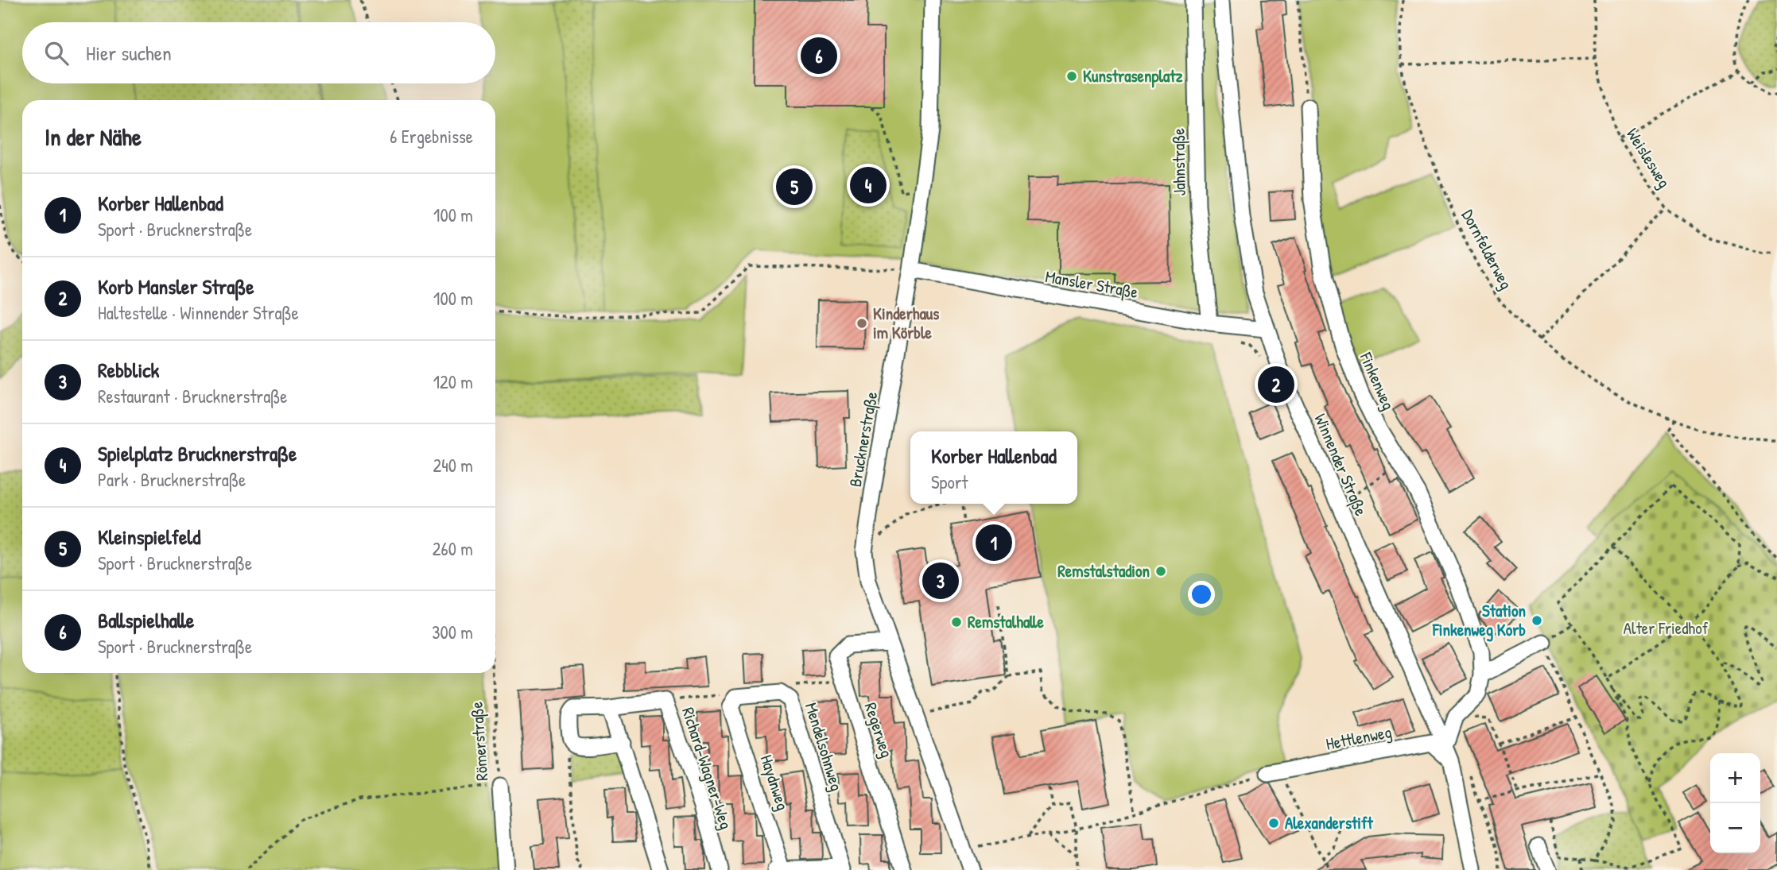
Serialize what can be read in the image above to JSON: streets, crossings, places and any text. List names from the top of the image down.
{
  "streets": {
    "street": [
      "Jahnstraße",
      "Mansler Straße",
      "Finkenweg",
      "Brucknerstraße",
      "Winnender Straße",
      "Regerweg",
      "Hettlenweg",
      "Römerstraße",
      "Mendelsohnweg",
      "Richard-Wagner-Weg",
      "Haydnweg"
    ],
    "path": ["Weislesweg", "Dornfelderweg"]
  },
  "crossings": [
    ["Jahnstraße", "Mansler Straße"],
    ["Mansler Straße", "Brucknerstraße"],
    ["Mansler Straße", "Winnender Straße"],
    ["Finkenweg", "Winnender Straße"],
    ["Finkenweg", "Hettlenweg"],
    ["Brucknerstraße", "Regerweg"],
    ["Winnender Straße", "Hettlenweg"],
    ["Mendelsohnweg", "Haydnweg"]
  ],
  "parks": ["Alter Friedhof"],
  "places": [
    "Kunstrasenplatz",
    "Kinderhaus im Körble",
    "Remstalstadion",
    "Station Finkenweg Korb",
    "Remstalhalle",
    "Alexanderstift"
  ],
  "page": {
    "search": "Hier suchen",
    "pins": [
      "6",
      "4",
      "5",
      "2",
      "1",
      "3"
    ],
    "heading": ["In der Nähe", "6 Ergebnisse"],
    "list": [
      {
        "mark": "1",
        "name": "Korber Hallenbad",
        "note": "Sport · Brucknerstraße",
        "value": "100 m"
      },
      {
        "mark": "2",
        "name": "Korb Mansler Straße",
        "note": "Haltestelle · Winnender Straße",
        "value": "100 m"
      },
      {
        "mark": "3",
        "name": "Rebblick",
        "note": "Restaurant · Brucknerstraße",
        "value": "120 m"
      },
      {
        "mark": "4",
        "name": "Spielplatz Brucknerstraße",
        "note": "Park · Brucknerstraße",
        "value": "240 m"
      },
      {
        "mark": "5",
        "name": "Kleinspielfeld",
        "note": "Sport · Brucknerstraße",
        "value": "260 m"
      },
      {
        "mark": "6",
        "name": "Ballspielhalle",
        "note": "Sport · Brucknerstraße",
        "value": "300 m"
      }
    ],
    "popup": ["Korber Hallenbad", "Sport"],
    "map_buttons": ["+", "−"]
  }
}
